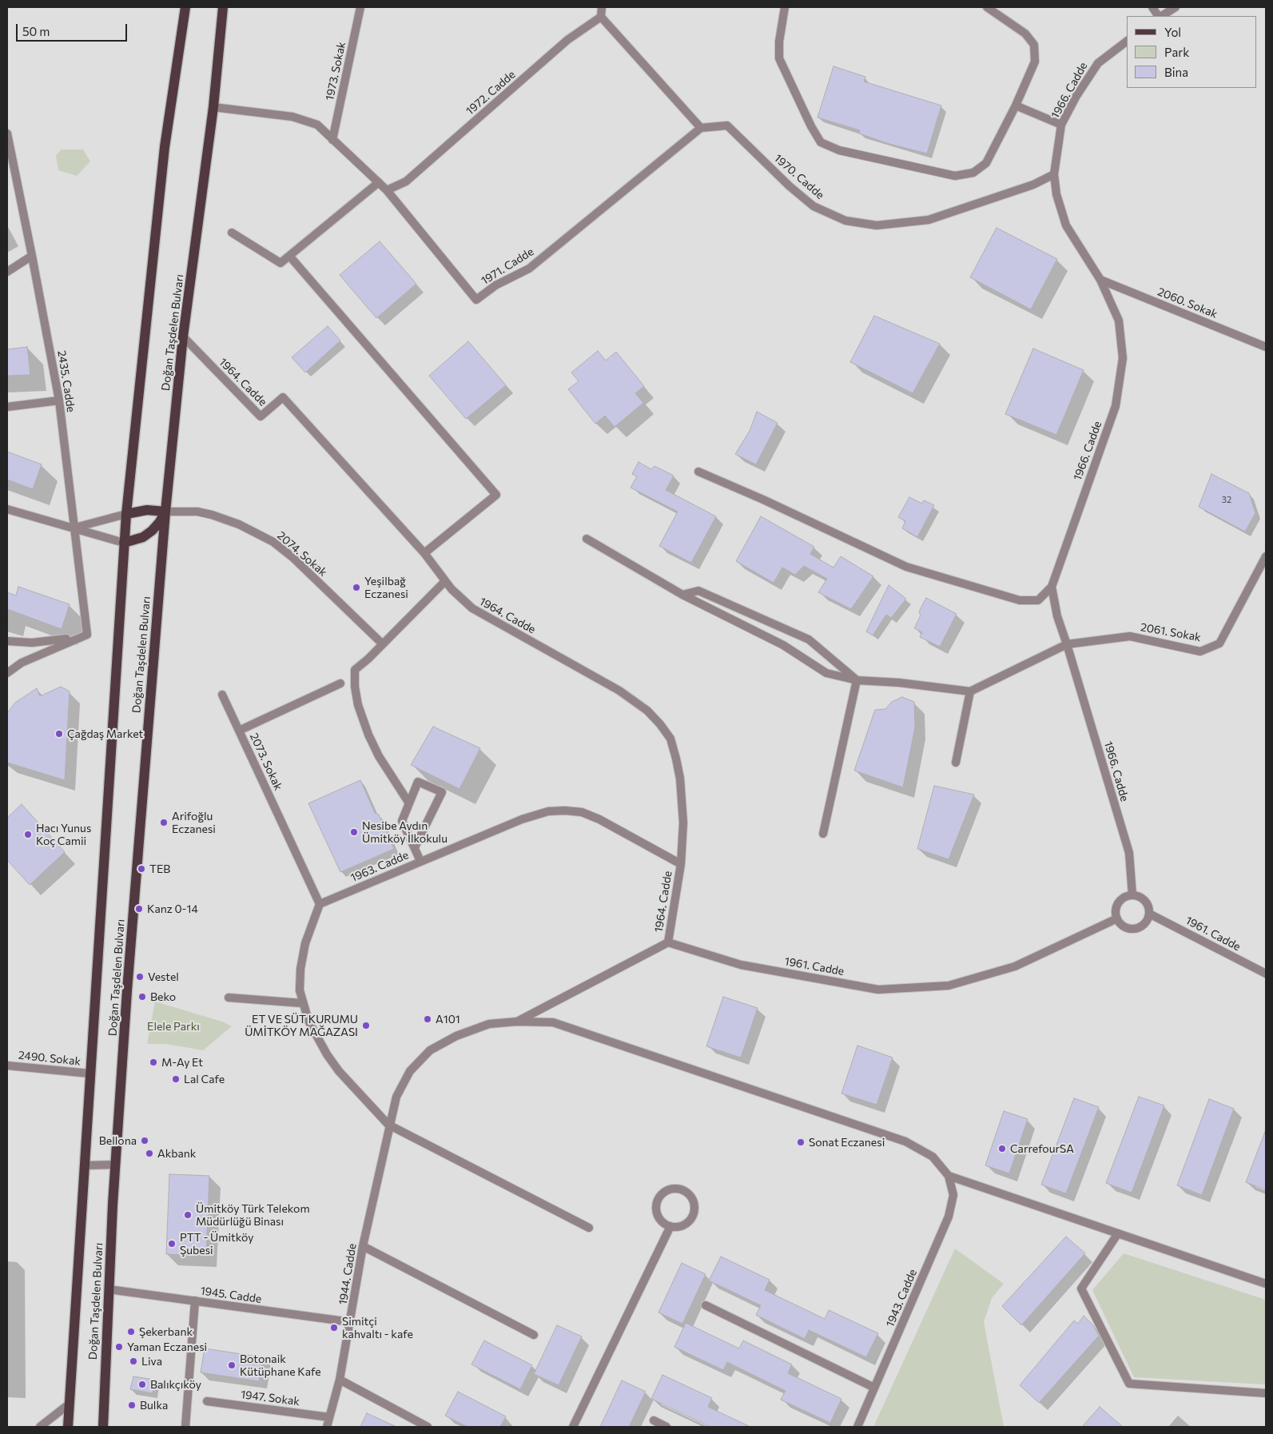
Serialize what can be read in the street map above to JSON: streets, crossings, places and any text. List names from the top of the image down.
{
  "streets": {
    "main road": ["Doğan Taşdelen Bulvarı"],
    "street": [
      "1973. Sokak",
      "1966. Cadde",
      "1972. Cadde",
      "1970. Cadde",
      "1971. Cadde",
      "2060. Sokak",
      "2435. Cadde",
      "1964. Cadde",
      "2074. Sokak",
      "2061. Sokak",
      "2073. Sokak",
      "1963. Cadde",
      "1961. Cadde",
      "2490. Sokak",
      "1944. Cadde",
      "1945. Cadde",
      "1943. Cadde",
      "1947. Sokak"
    ]
  },
  "crossings": [
    ["1973. Sokak", "1971. Cadde"],
    ["1966. Cadde", "1970. Cadde"],
    ["1966. Cadde", "2060. Sokak"],
    ["1966. Cadde", "2061. Sokak"],
    ["1966. Cadde", "1961. Cadde"],
    ["1972. Cadde", "1971. Cadde"],
    ["1970. Cadde", "1971. Cadde"],
    ["1971. Cadde", "Doğan Taşdelen Bulvarı"],
    ["Doğan Taşdelen Bulvarı", "1964. Cadde"],
    ["Doğan Taşdelen Bulvarı", "2074. Sokak"],
    ["Doğan Taşdelen Bulvarı", "2490. Sokak"],
    ["Doğan Taşdelen Bulvarı", "1945. Cadde"],
    ["1964. Cadde", "1963. Cadde"],
    ["1964. Cadde", "1961. Cadde"],
    ["2073. Sokak", "1963. Cadde"],
    ["1944. Cadde", "1945. Cadde"],
    ["1944. Cadde", "1943. Cadde"],
    ["1944. Cadde", "1947. Sokak"]
  ],
  "parks": ["Elele Parkı"],
  "places": [
    "Yeşilbağ Eczanesi",
    "Çağdaş Market",
    "Arifoğlu Eczanesi",
    "Nesibe Aydın Ümitköy İlkokulu",
    "Hacı Yunus Koç Camii",
    "TEB",
    "Kanz 0-14",
    "Vestel",
    "Beko",
    "A101",
    "ET VE SÜT KURUMU ÜMİTKÖY MAĞAZASI",
    "M-Ay Et",
    "Lal Cafe",
    "Bellona",
    "Sonat Eczanesi",
    "CarrefourSA",
    "Akbank",
    "Ümitköy Türk Telekom Müdürlüğü Binası",
    "PTT - Ümitköy Şubesi",
    "Simitçi kahvaltı - kafe",
    "Şekerbank",
    "Yaman Eczanesi",
    "Liva",
    "Botonaik Kütüphane Kafe",
    "Balıkçıköy",
    "Bulka"
  ],
  "house_numbers": ["32"],
  "legend": ["Yol", "Park", "Bina"],
  "scale_bar": "50 m"
}
